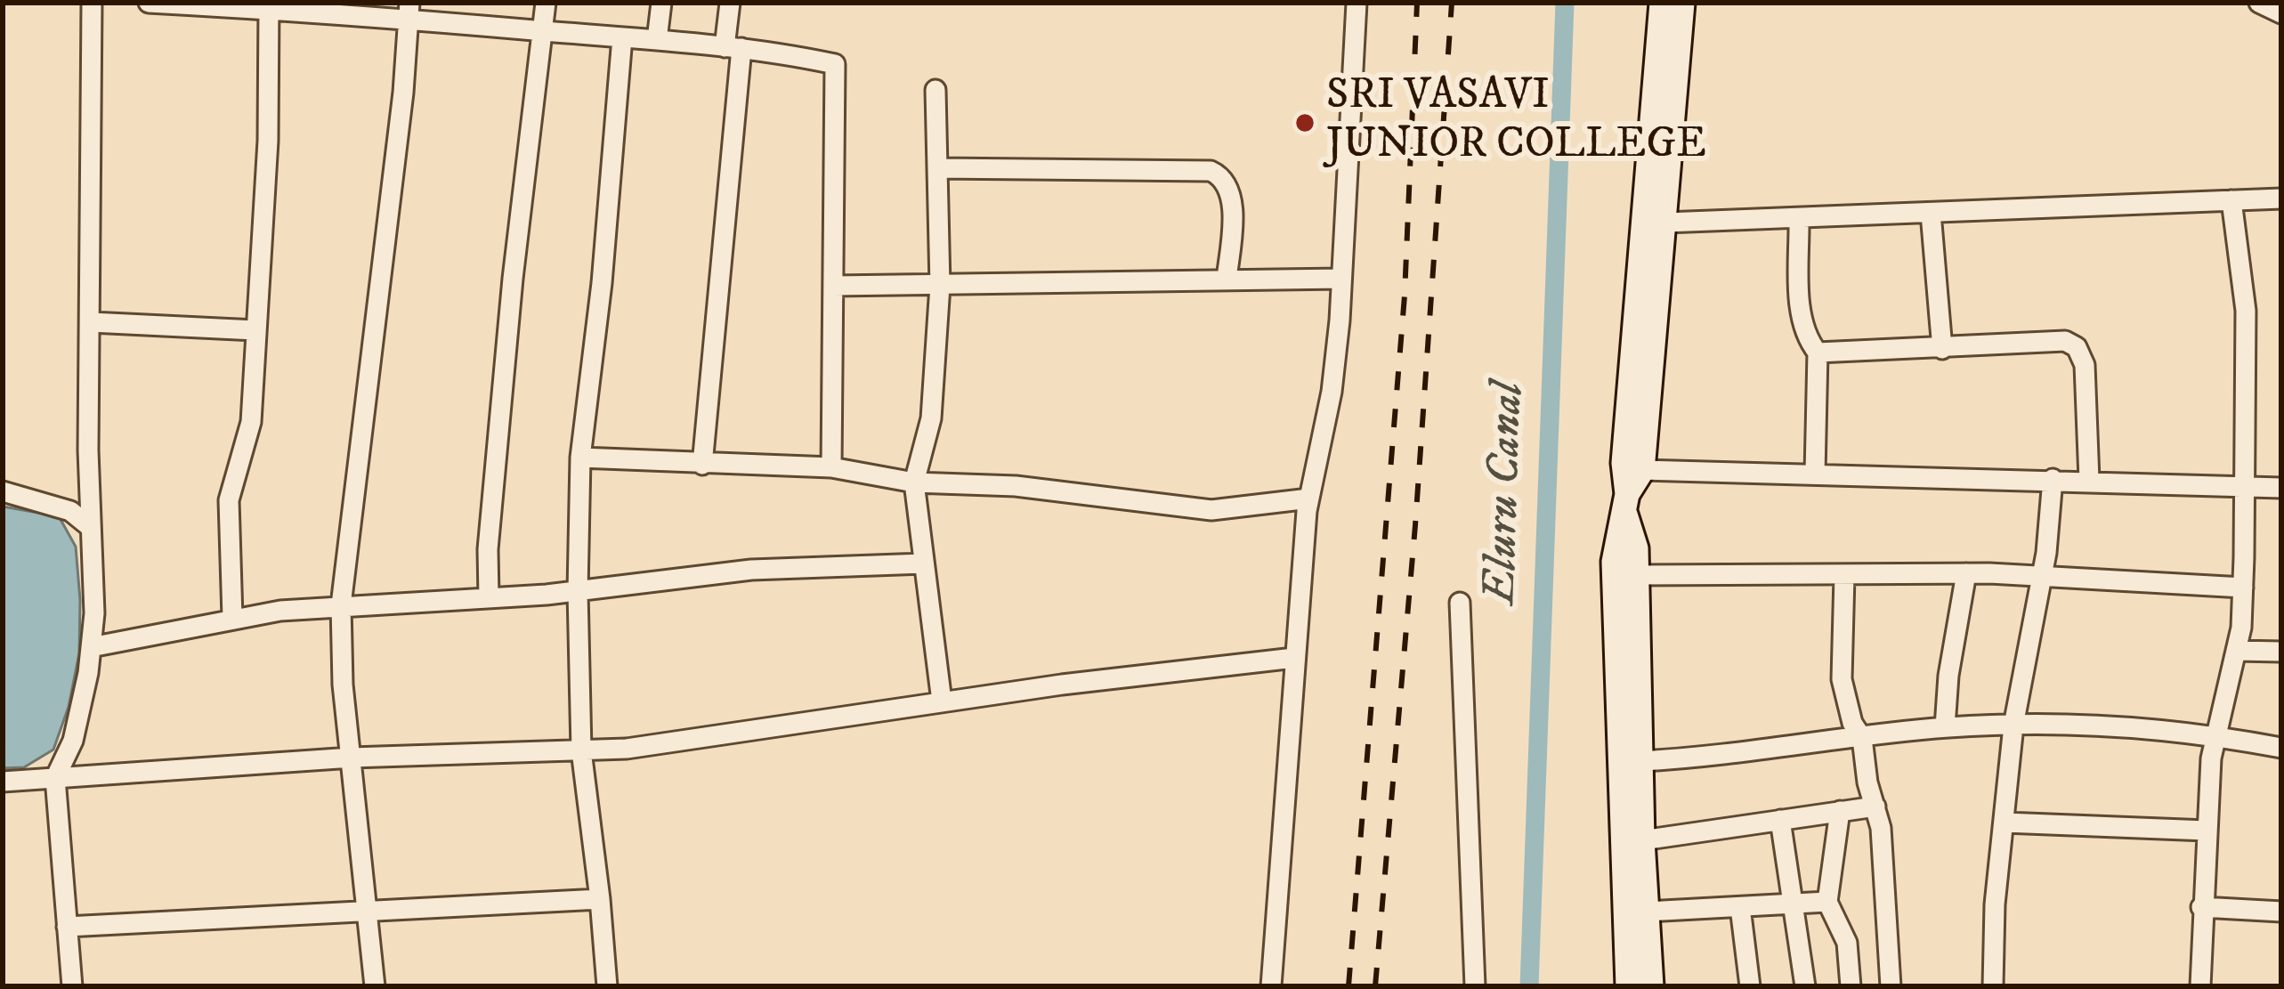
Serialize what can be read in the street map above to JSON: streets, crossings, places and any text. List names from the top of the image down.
{
  "water": ["Eluru Canal"],
  "places": ["SRI VASAVI JUNIOR COLLEGE"]
}
